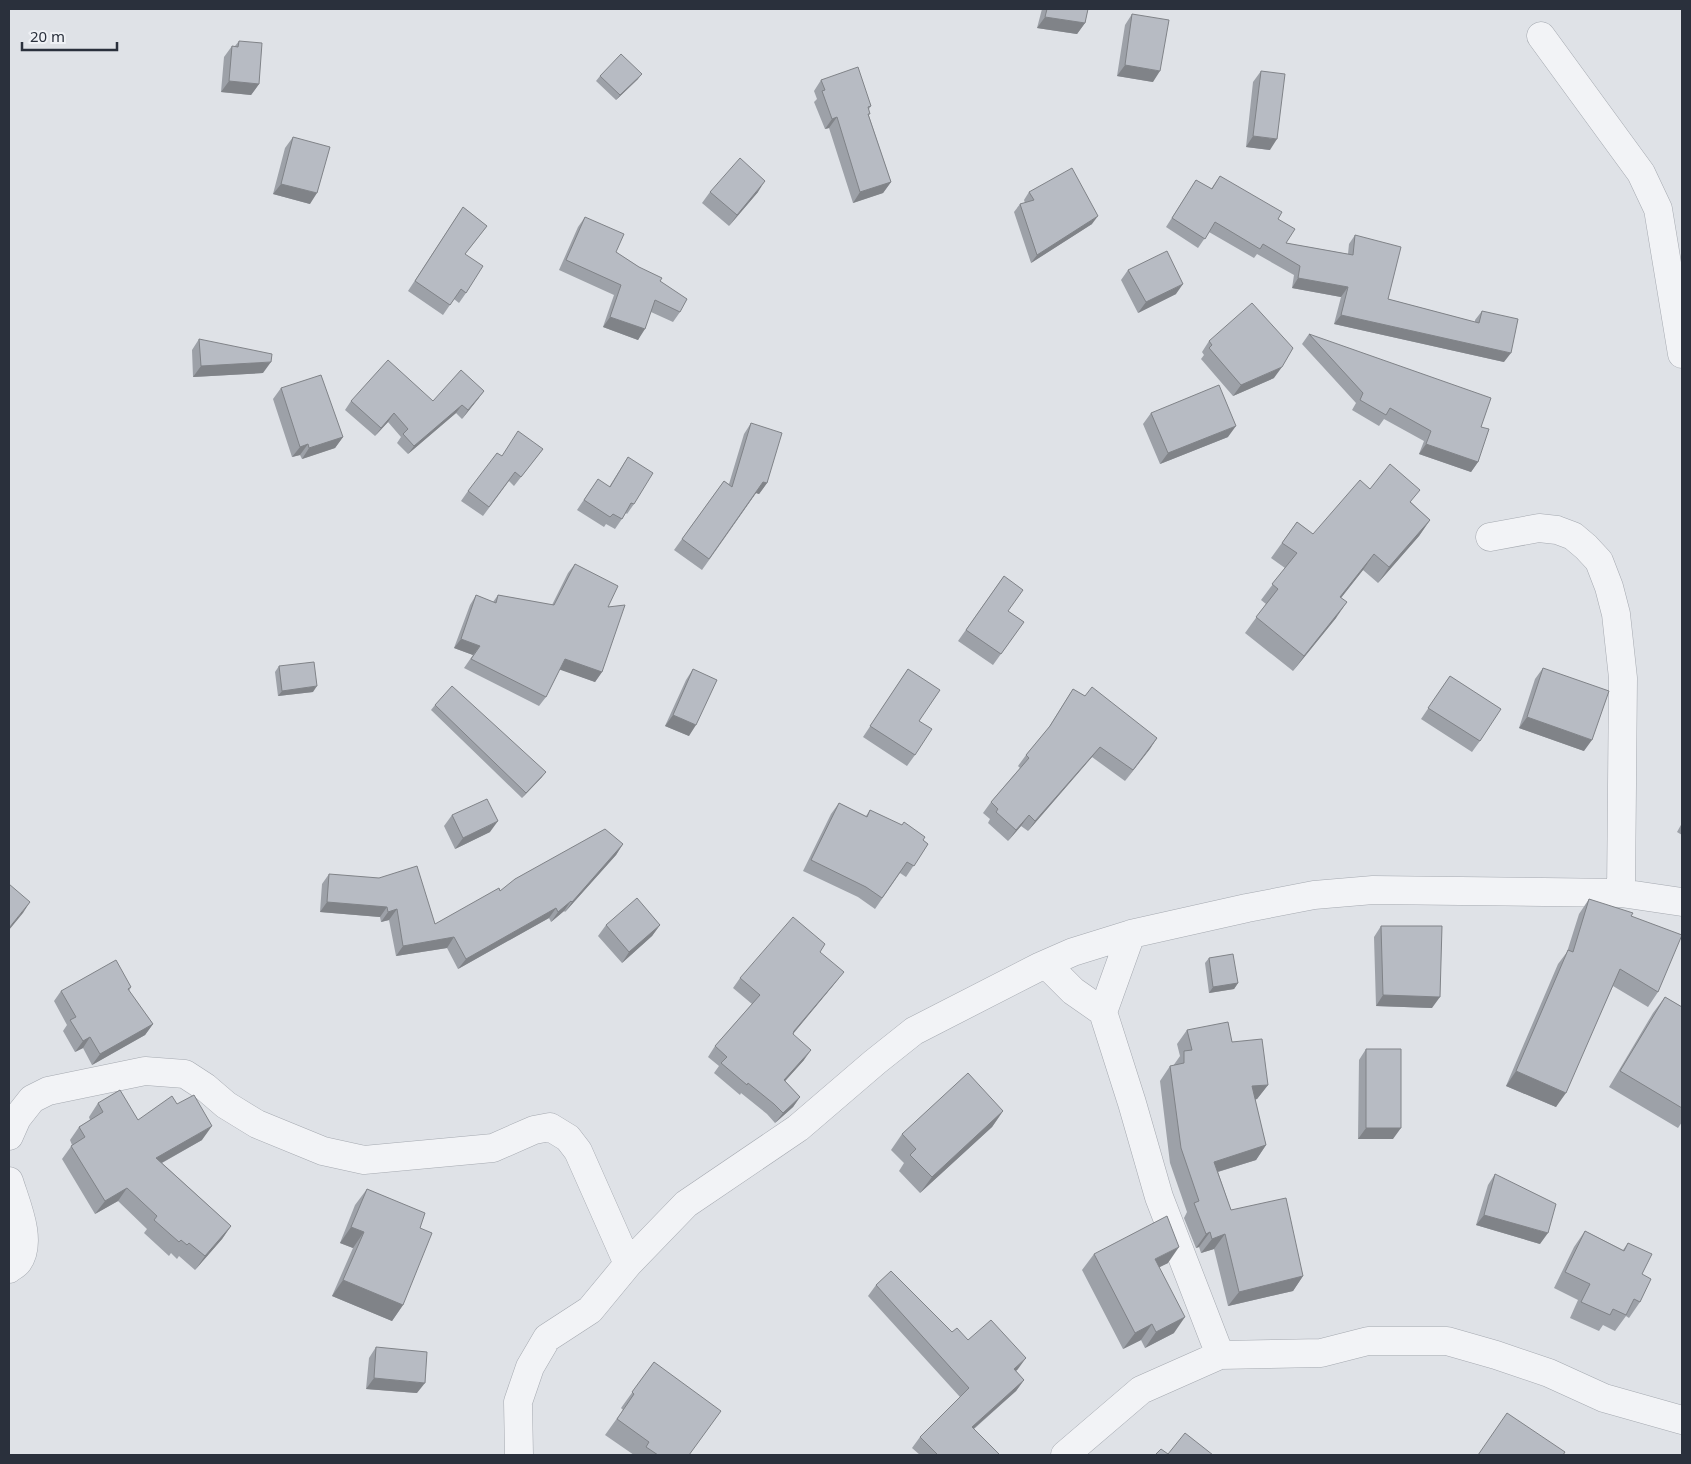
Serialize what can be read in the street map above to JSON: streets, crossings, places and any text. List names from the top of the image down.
{
  "scale_bar": "20 m"
}
